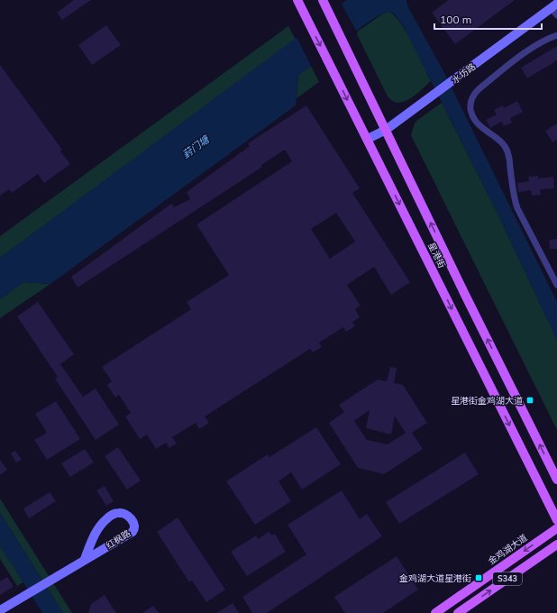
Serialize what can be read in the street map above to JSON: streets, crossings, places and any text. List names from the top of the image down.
{
  "streets": {
    "main road": ["星港街", "金鸡湖大道", "S343"],
    "street": ["水坊路", "红枫路"]
  },
  "crossings": [
    ["水坊路", "星港街"]
  ],
  "water": ["葑门塘"],
  "places": {
    "transit": ["星港街金鸡湖大道", "金鸡湖大道星港街"]
  },
  "scale_bar": "100 m"
}
